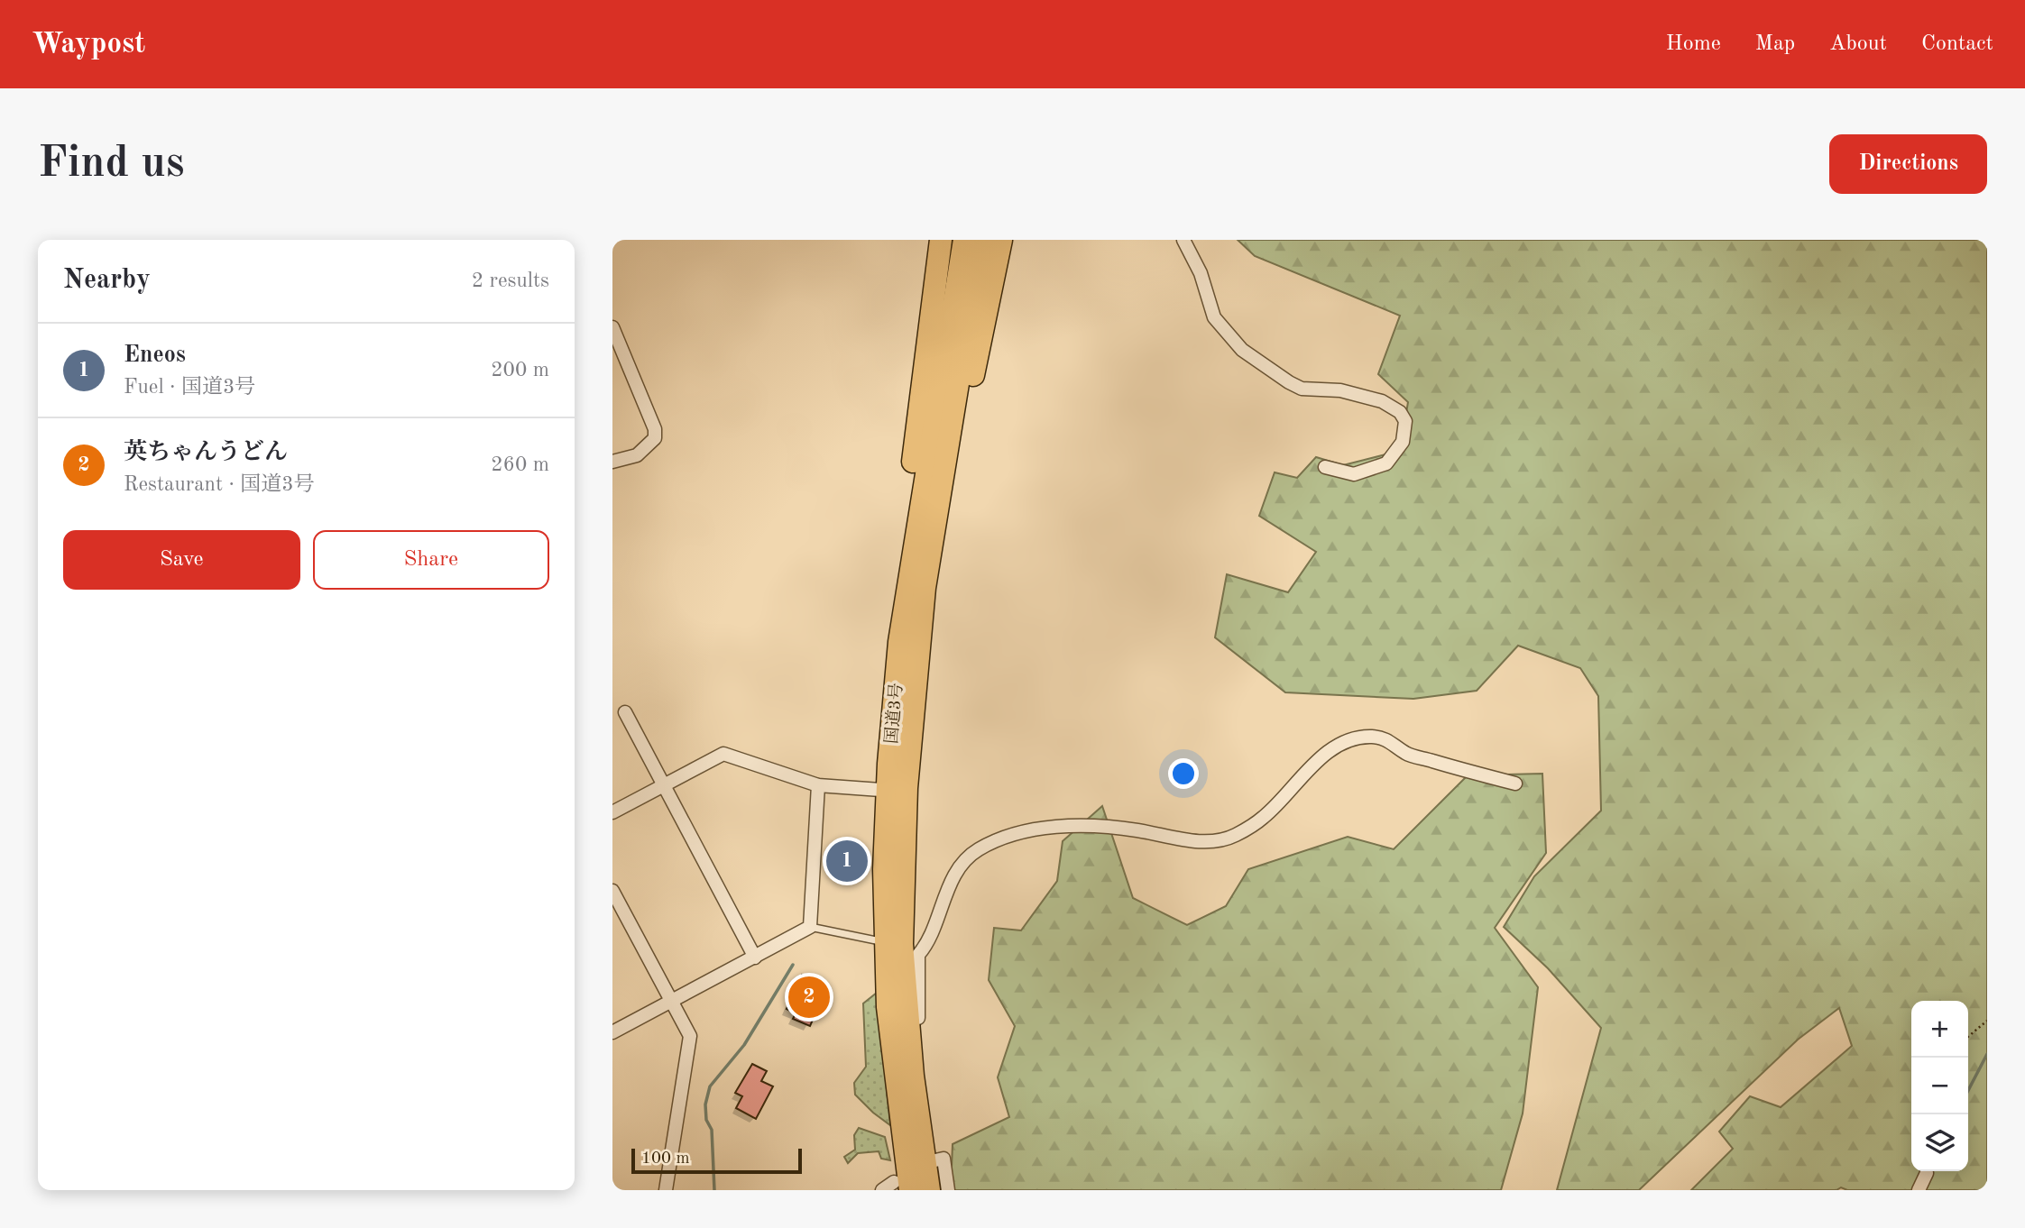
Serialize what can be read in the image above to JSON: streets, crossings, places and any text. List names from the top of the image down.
{
  "streets": {
    "highway": ["国道3号"]
  },
  "scale_bar": "100 m",
  "page": {
    "header": "Waypost",
    "nav": [
      "Home",
      "Map",
      "About",
      "Contact"
    ],
    "buttons": [
      "Directions",
      ["Save", "Share"]
    ],
    "title": "Find us",
    "heading": ["Nearby", "2 results"],
    "list": [
      {
        "mark": "1",
        "name": "Eneos",
        "note": "Fuel · 国道3号",
        "value": "200 m"
      },
      {
        "mark": "2",
        "name": "英ちゃんうどん",
        "note": "Restaurant · 国道3号",
        "value": "260 m"
      }
    ],
    "pins": ["1", "2"],
    "map_buttons": ["+", "−"],
    "scale": "100 m"
  }
}
